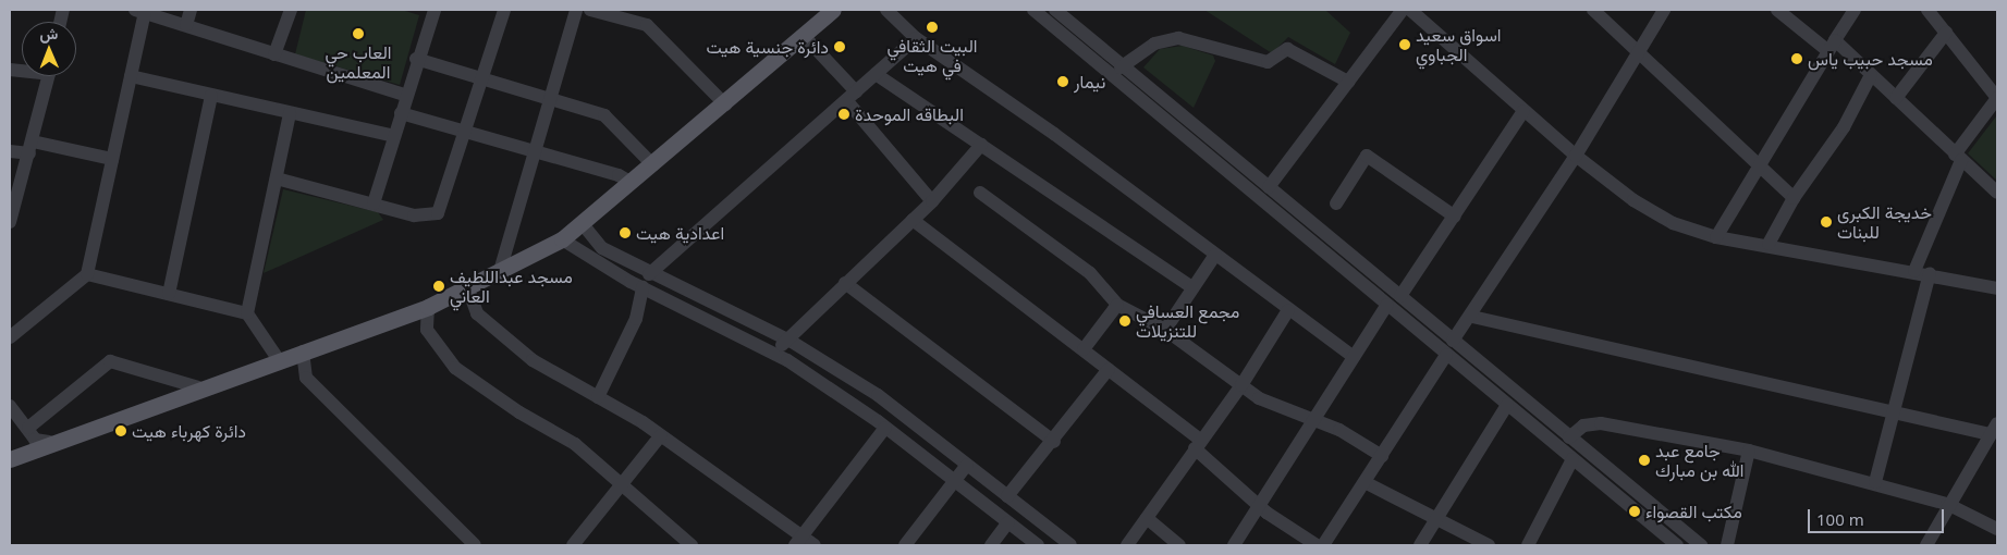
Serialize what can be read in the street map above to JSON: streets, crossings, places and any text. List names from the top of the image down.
{
  "places": [
    "البيت الثقافي في هيت",
    "العاب حي المعلمين",
    "اسواق سعيد الجباوي",
    "دائرة جنسية هيت",
    "مسجد حبيب ياس",
    "نيمار",
    "البطاقه الموحدة",
    "خديجة الكبرى للبنات",
    "اعدادية هيت",
    "مسجد عبداللطيف العاني",
    "مجمع العسافي للتنزيلات",
    "دائرة كهرباء هيت",
    "جامع عبد الله بن مبارك",
    "مكتب القصواء"
  ],
  "scale_bar": "100 m",
  "north": "top"
}
